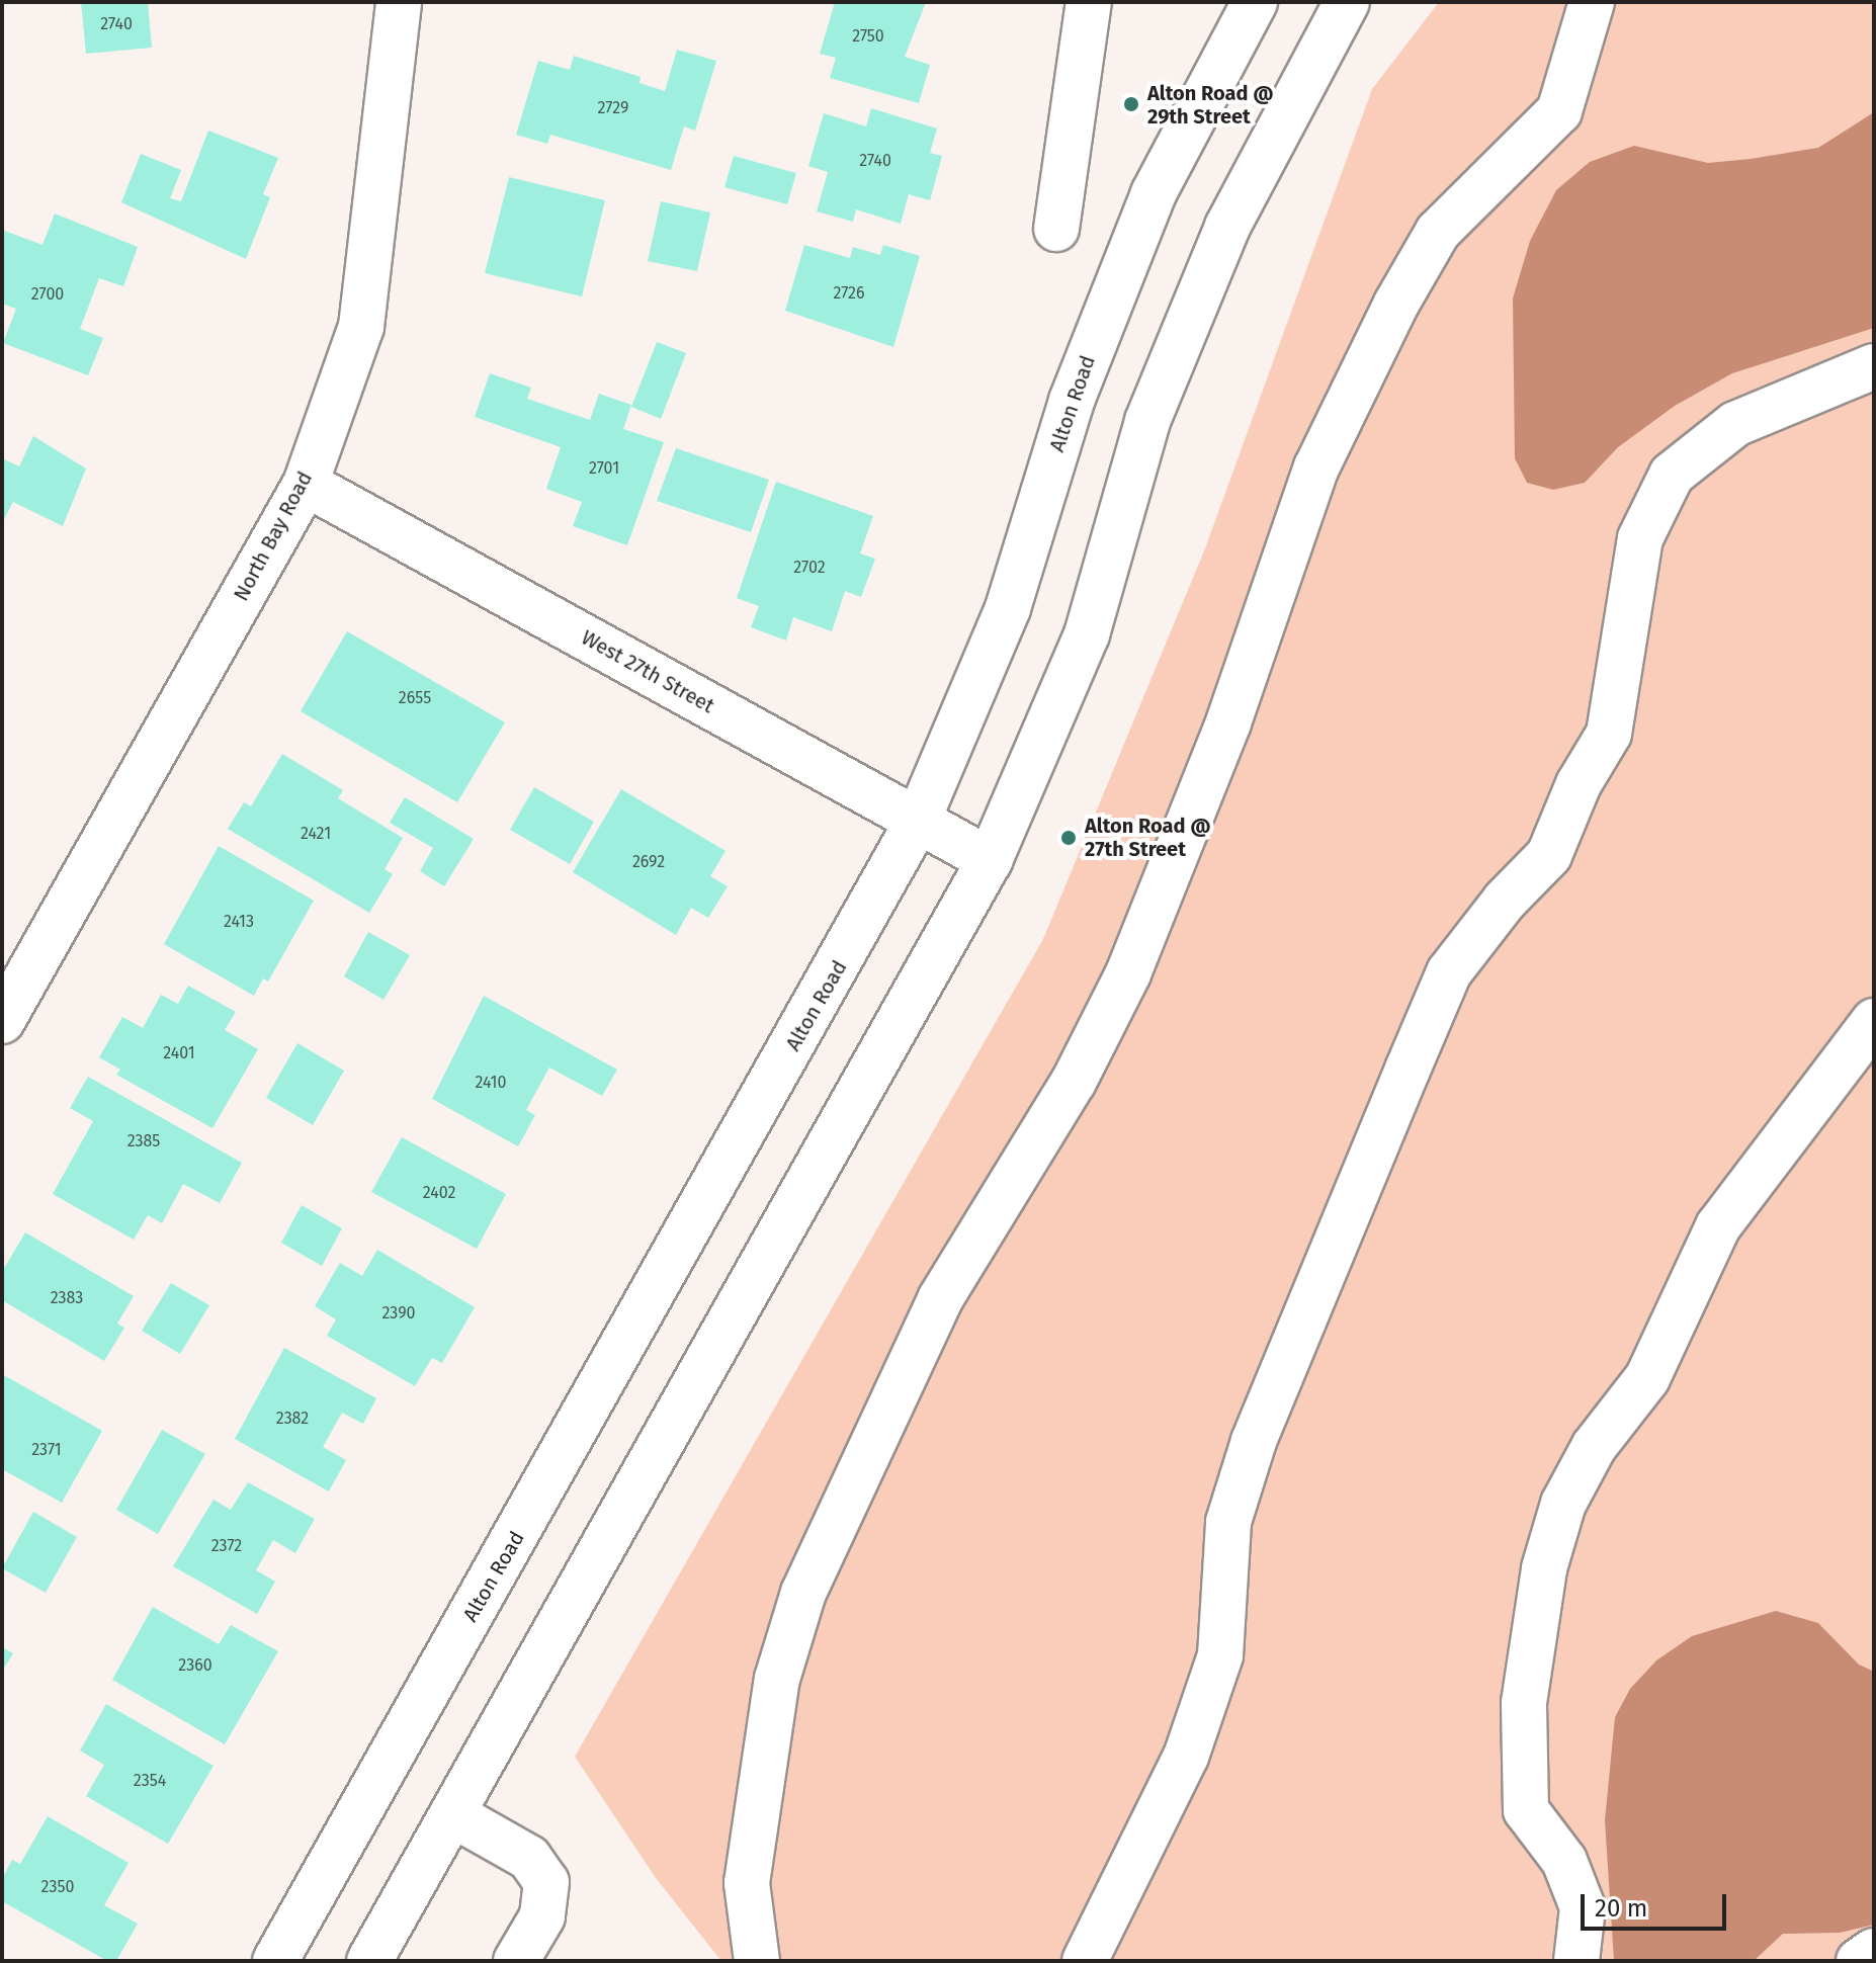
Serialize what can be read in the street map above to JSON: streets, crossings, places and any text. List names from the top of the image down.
{
  "streets": {
    "main road": ["Alton Road", "North Bay Road", "West 27th Street"]
  },
  "crossings": [
    ["Alton Road", "West 27th Street"],
    ["North Bay Road", "West 27th Street"]
  ],
  "places": ["Alton Road @ 29th Street", "Alton Road @ 27th Street"],
  "house_numbers": [
    "2740",
    "2750",
    "2729",
    "2740",
    "2726",
    "2700",
    "2701",
    "2702",
    "2655",
    "2421",
    "2692",
    "2413",
    "2401",
    "2410",
    "2385",
    "2402",
    "2383",
    "2390",
    "2382",
    "2371",
    "2372",
    "2360",
    "2354",
    "2350"
  ],
  "scale_bar": "20 m"
}
